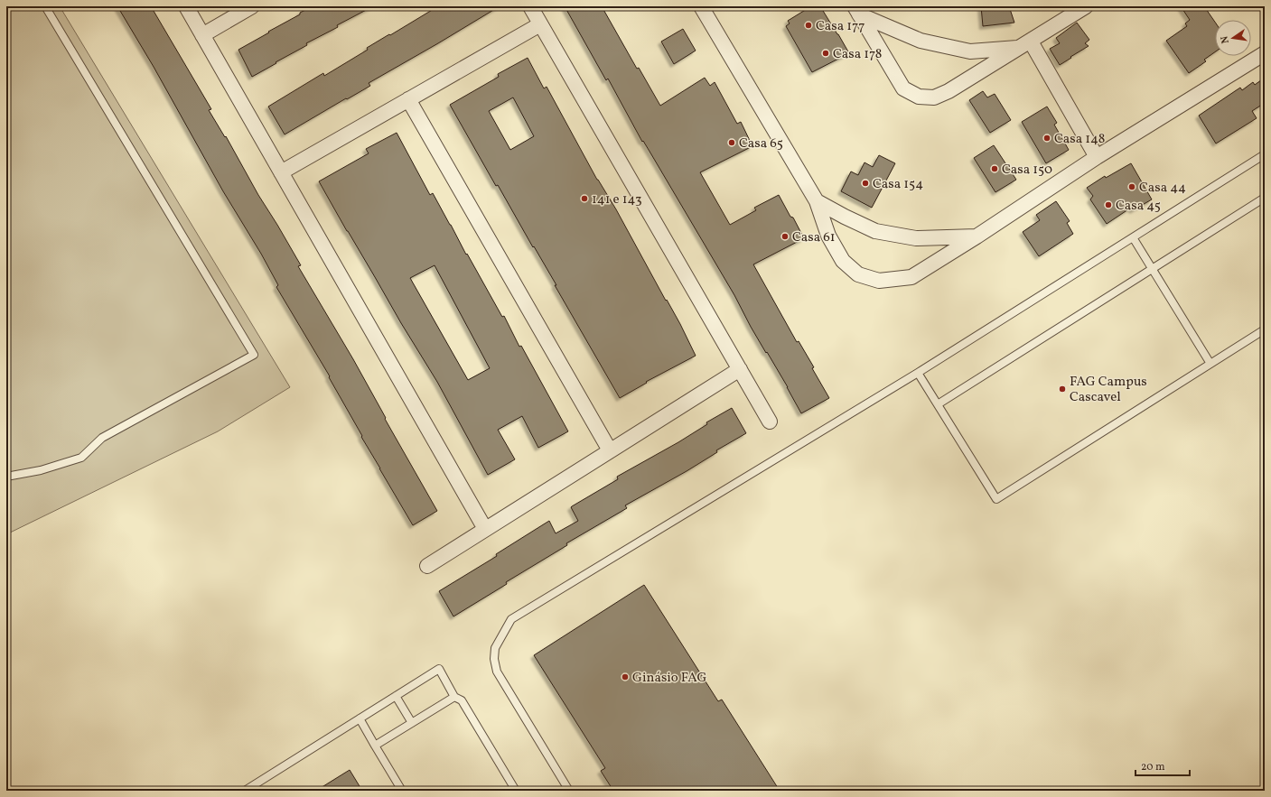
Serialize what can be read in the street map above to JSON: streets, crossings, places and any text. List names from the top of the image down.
{
  "places": [
    "Casa 177",
    "Casa 178",
    "Casa 148",
    "Casa 65",
    "Casa 150",
    "Casa 154",
    "Casa 44",
    "141 e 143",
    "Casa 45",
    "Casa 61",
    "FAG Campus Cascavel",
    "Ginásio FAG"
  ],
  "scale_bar": "20 m",
  "north": "left"
}
